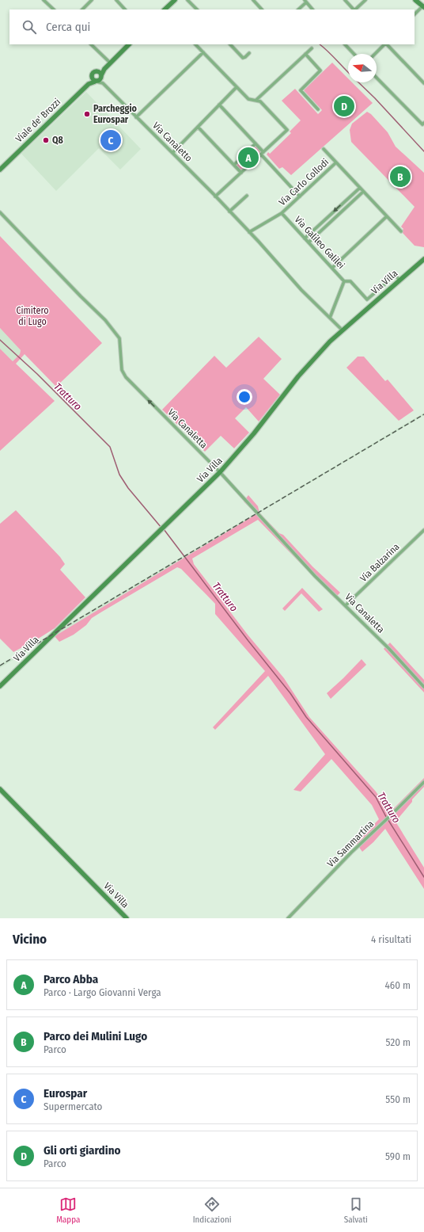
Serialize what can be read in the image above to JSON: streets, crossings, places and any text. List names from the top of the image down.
{
  "streets": {
    "street": [
      "Viale de' Brozzi",
      "Via Canaletto",
      "Via Carlo Collodi",
      "Via Galileo Galilei",
      "Via Villa",
      "Via Canaletta",
      "Via Balzarina",
      "Via Sammartina"
    ]
  },
  "crossings": [
    ["Via Canaletto", "Via Galileo Galilei"],
    ["Via Canaletto", "Via Villa"],
    ["Via Carlo Collodi", "Via Galileo Galilei"],
    ["Via Villa", "Via Canaletta"],
    ["Via Canaletta", "Via Balzarina"]
  ],
  "one_way": ["Via Canaletta"],
  "water": ["Tratturo"],
  "parks": ["Cimitero di Lugo"],
  "places": ["Parcheggio Eurospar", "Q8"],
  "north": "left",
  "page": {
    "search": "Cerca qui",
    "pins": [
      "D",
      "C",
      "A",
      "B"
    ],
    "heading": ["Vicino", "4 risultati"],
    "list": [
      {
        "mark": "A",
        "name": "Parco Abba",
        "note": "Parco · Largo Giovanni Verga",
        "value": "460 m"
      },
      {
        "mark": "B",
        "name": "Parco dei Mulini Lugo",
        "note": "Parco",
        "value": "520 m"
      },
      {
        "mark": "C",
        "name": "Eurospar",
        "note": "Supermercato",
        "value": "550 m"
      },
      {
        "mark": "D",
        "name": "Gli orti giardino",
        "note": "Parco",
        "value": "590 m"
      }
    ],
    "nav": ["Mappa", "Indicazioni", "Salvati"]
  }
}
